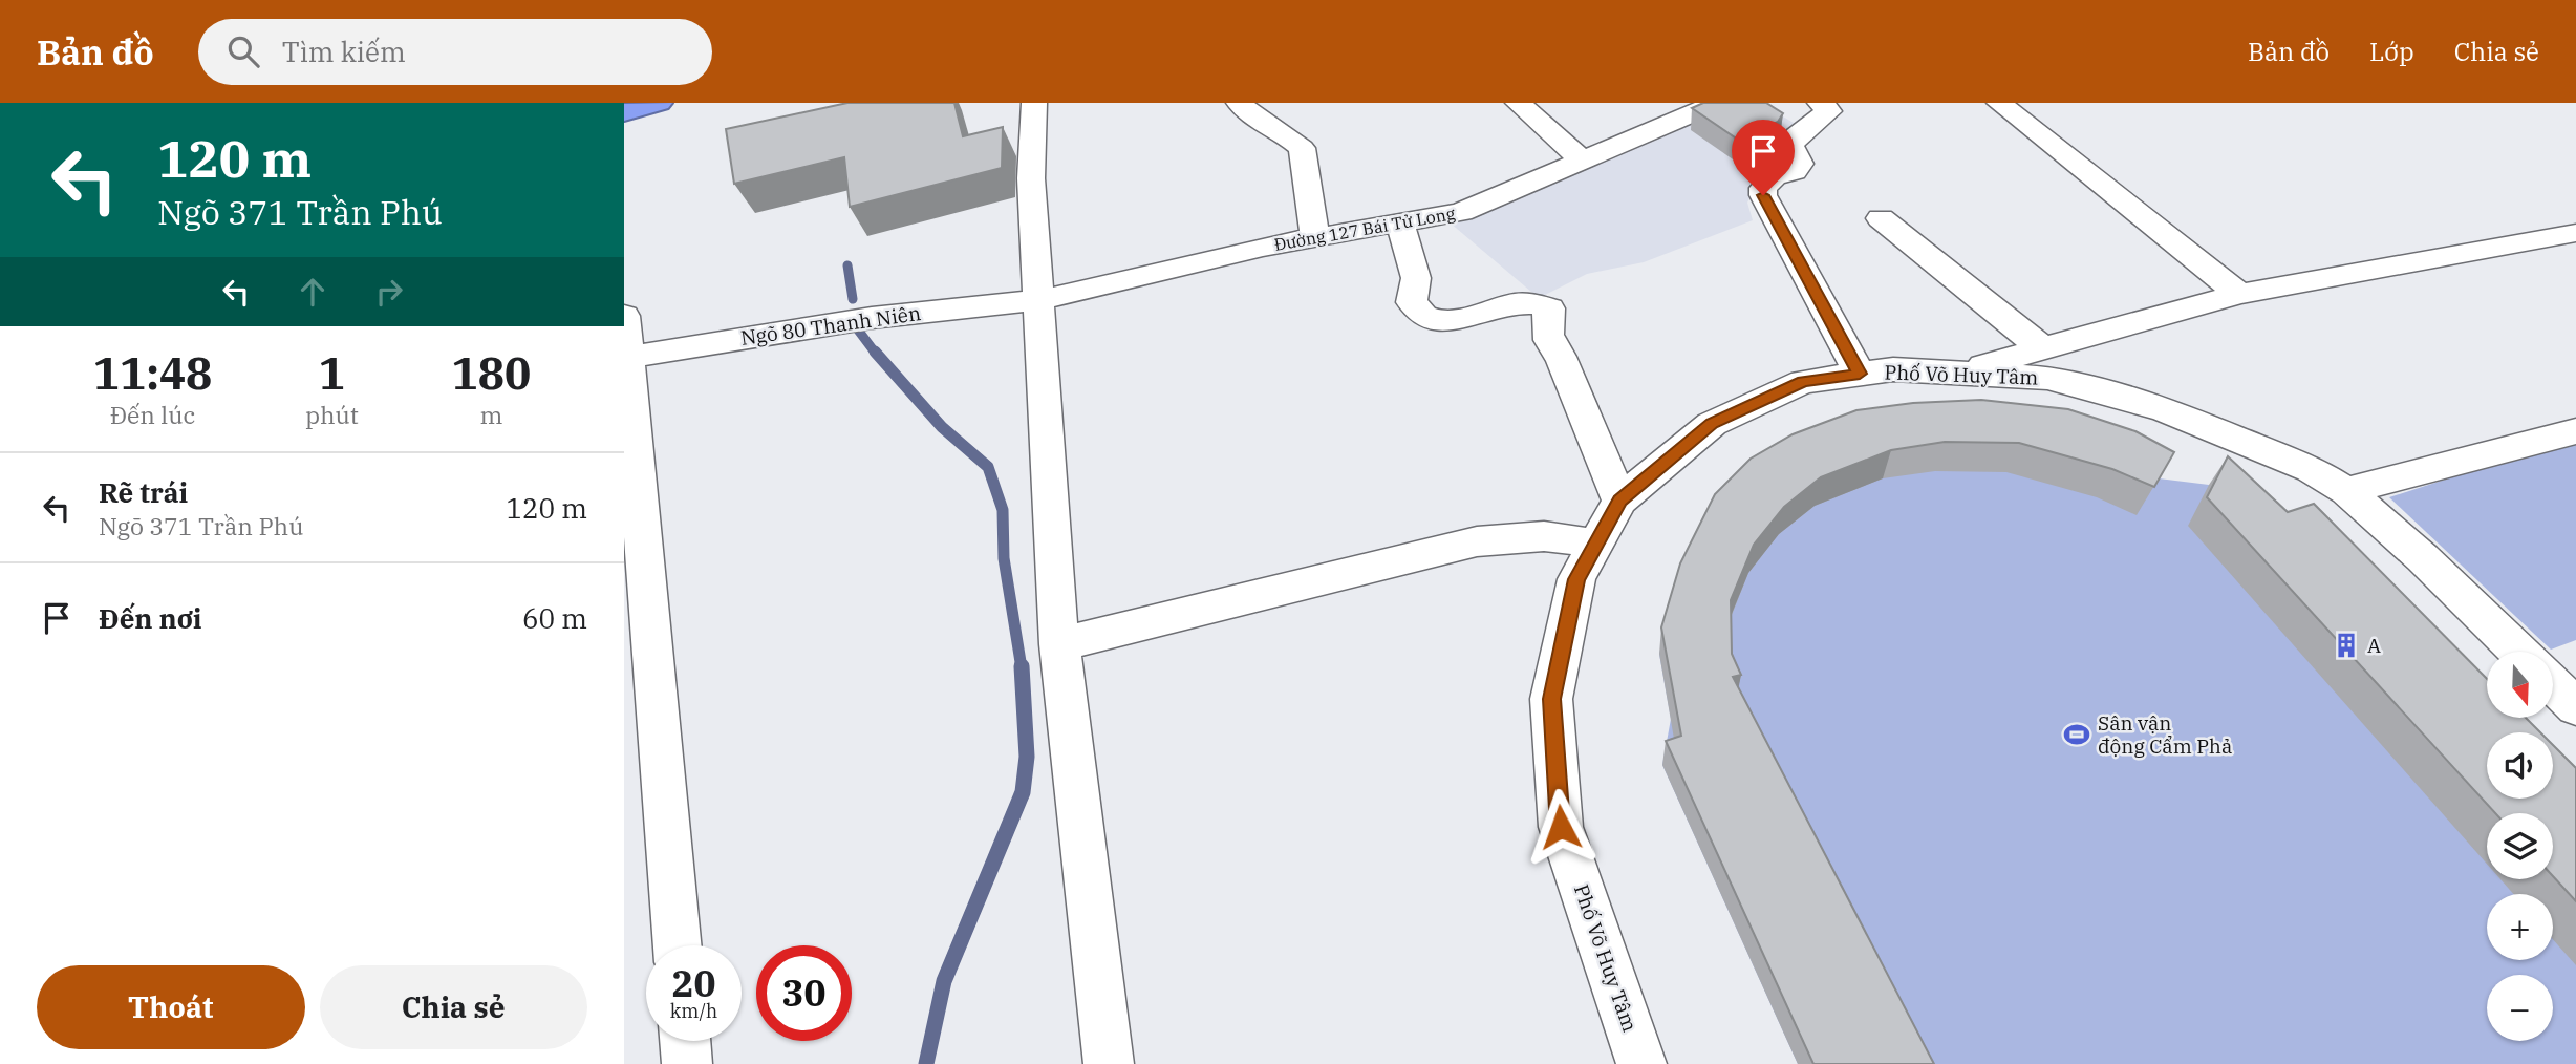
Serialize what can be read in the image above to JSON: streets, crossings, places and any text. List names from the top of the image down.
{
  "streets": {
    "street": ["Đường 127 Bái Tử Long", "Ngõ 80 Thanh Niên", "Phố Võ Huy Tâm"]
  },
  "crossings": [
    ["Đường 127 Bái Tử Long", "Ngõ 80 Thanh Niên"]
  ],
  "places": {
    "building": ["A"],
    "sports": ["Sân vận động Cẩm Phả"]
  },
  "north": "bottom",
  "page": {
    "header": "Bản đồ",
    "search": "Tìm kiếm",
    "nav": ["Bản đồ", "Lớp", "Chia sẻ"],
    "turn": ["120 m", "Ngõ 371 Trần Phú"],
    "eta": [
      "11:48",
      "Đến lúc",
      "1",
      "phút",
      "180",
      "m"
    ],
    "list": [
      {
        "name": "Rẽ trái",
        "note": "Ngõ 371 Trần Phú",
        "value": "120 m"
      },
      {
        "name": "Đến nơi",
        "value": "60 m"
      }
    ],
    "map_buttons": ["+", "−"],
    "speed": "20 km/h",
    "limit": "30",
    "buttons": ["Thoát", "Chia sẻ"]
  }
}
